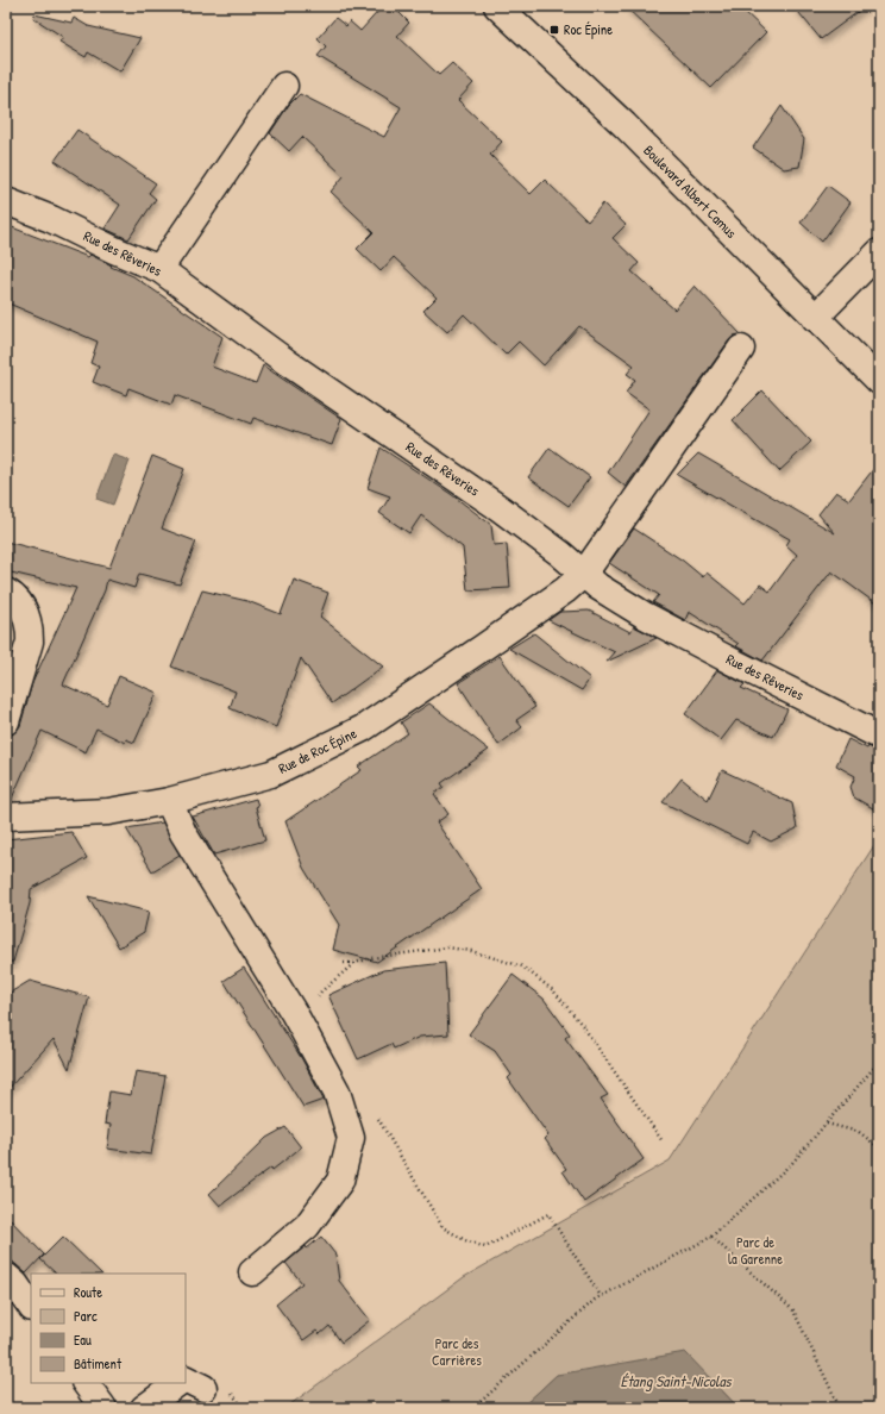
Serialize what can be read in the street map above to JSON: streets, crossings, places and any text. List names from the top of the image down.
{
  "streets": {
    "street": ["Boulevard Albert Camus", "Rue des Rêveries", "Rue de Roc Épine"]
  },
  "crossings": [
    ["Rue des Rêveries", "Rue de Roc Épine"]
  ],
  "water": ["Étang Saint-Nicolas"],
  "parks": ["Parc de la Garenne", "Parc des Carrières"],
  "places": {
    "transit": ["Roc Épine"]
  },
  "legend": [
    "Route",
    "Parc",
    "Eau",
    "Bâtiment"
  ]
}
